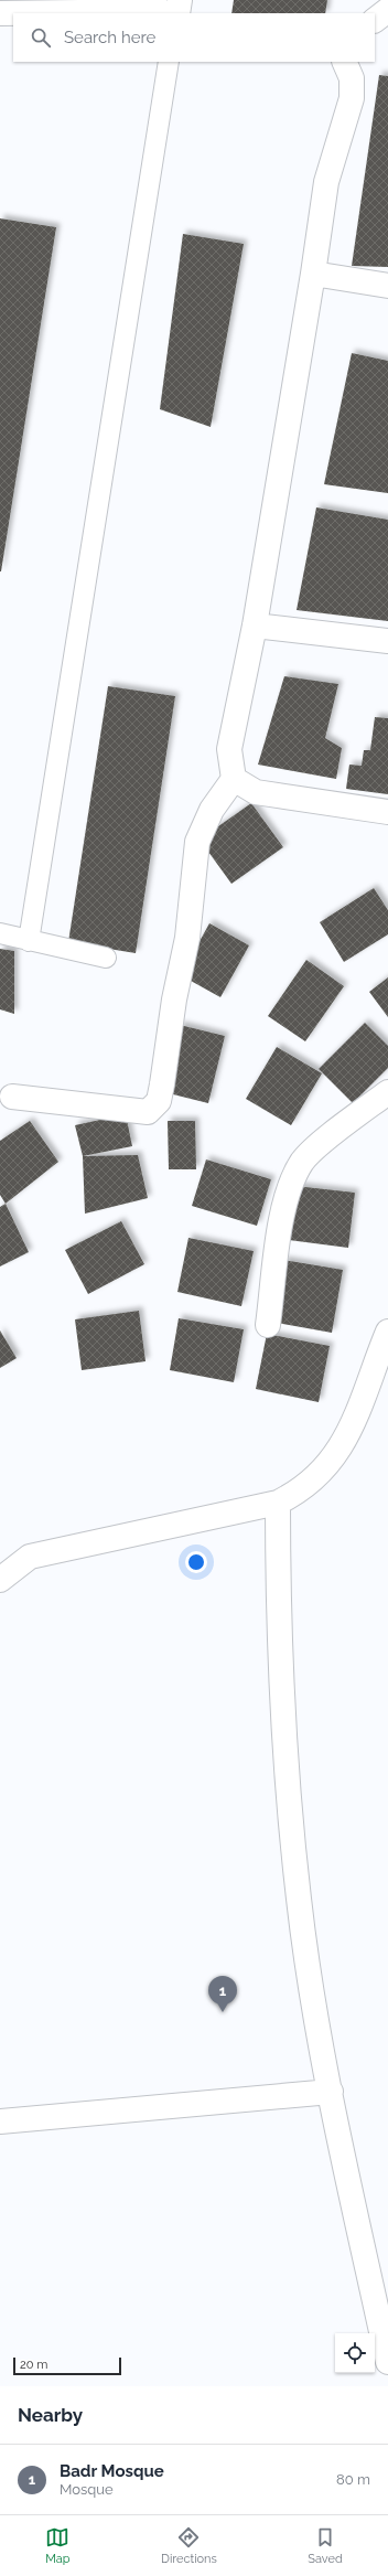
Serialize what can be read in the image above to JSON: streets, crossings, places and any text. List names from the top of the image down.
{
  "scale_bar": "20 m",
  "page": {
    "search": "Search here",
    "pins": "1",
    "scale": "20 m",
    "heading": "Nearby",
    "list": [
      {
        "mark": "1",
        "name": "Badr Mosque",
        "note": "Mosque",
        "value": "80 m"
      }
    ],
    "nav": ["Map", "Directions", "Saved"]
  }
}
